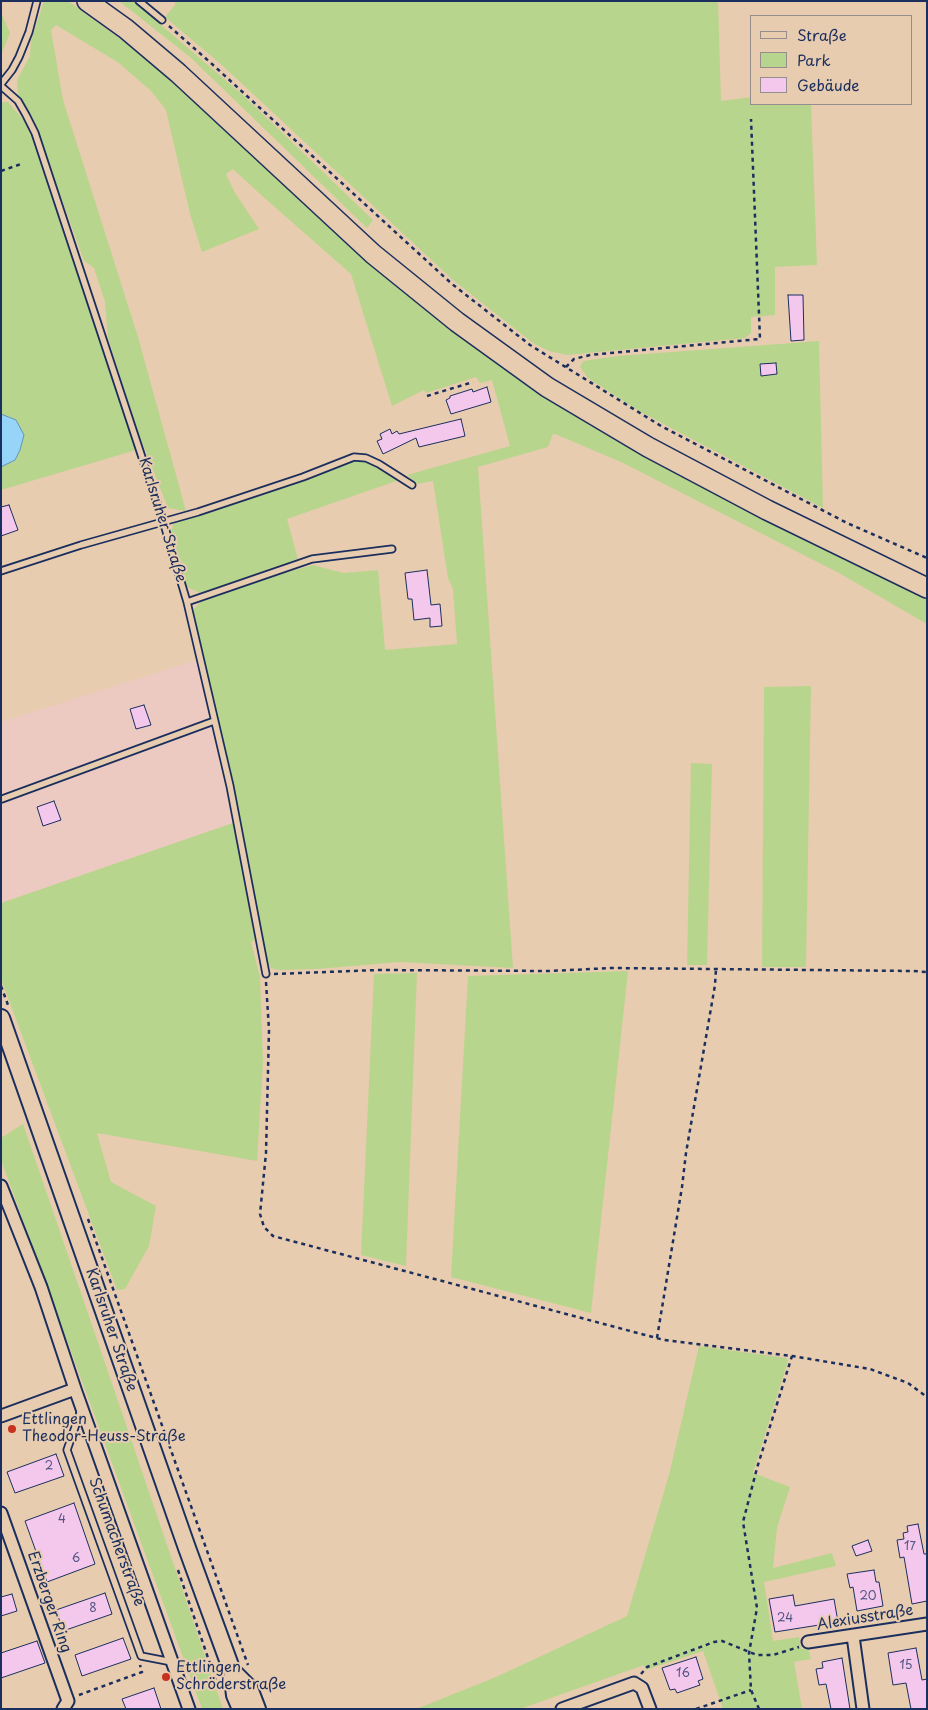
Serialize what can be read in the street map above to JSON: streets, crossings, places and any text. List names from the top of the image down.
{
  "streets": {
    "main road": ["Karlsruher Straße"],
    "street": ["Schumacherstraße", "Erzberger Ring", "Alexiusstraße"]
  },
  "places": ["Ettlingen Theodor-Heuss-Straße", "Ettlingen Schröderstraße"],
  "house_numbers": [
    "2",
    "4",
    "17",
    "6",
    "20",
    "8",
    "24",
    "15",
    "16"
  ],
  "legend": ["Straße", "Park", "Gebäude"]
}
